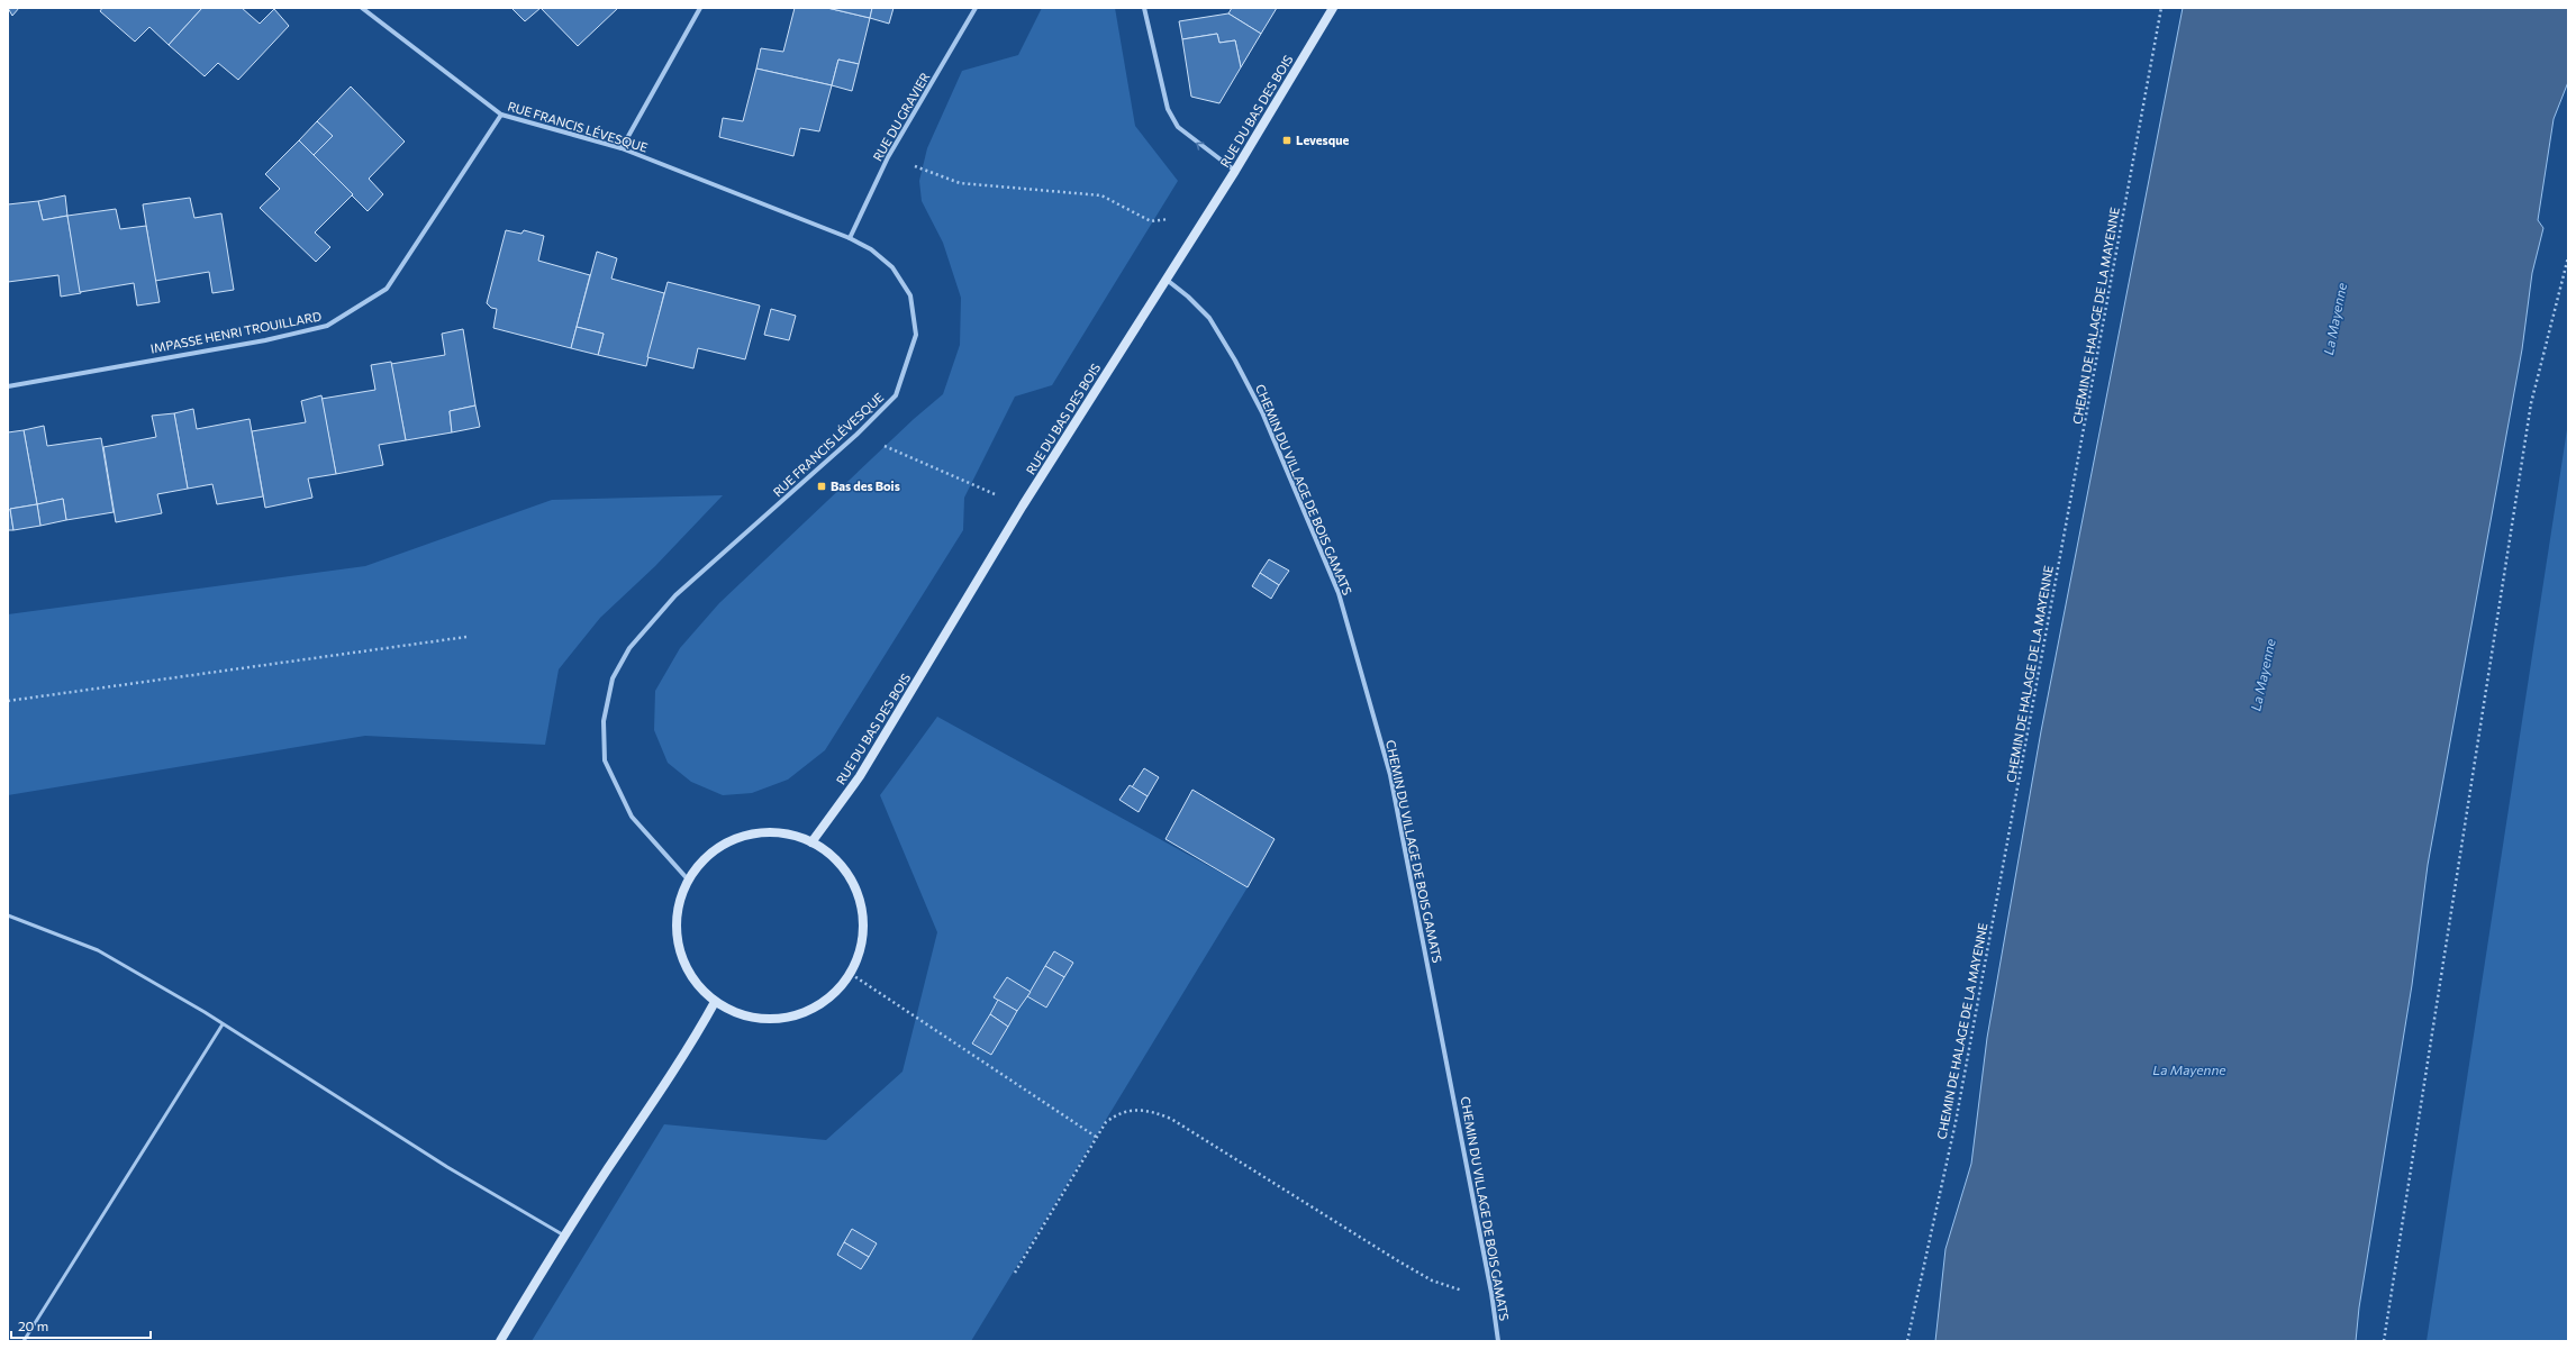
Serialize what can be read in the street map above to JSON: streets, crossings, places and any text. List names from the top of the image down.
{
  "streets": {
    "main road": ["RUE DU BAS DES BOIS"],
    "street": [
      "RUE DU GRAVIER",
      "RUE FRANCIS LÉVESQUE",
      "IMPASSE HENRI TROUILLARD",
      "CHEMIN DU VILLAGE DE BOIS GAMATS"
    ],
    "path": ["CHEMIN DE HALAGE DE LA MAYENNE"]
  },
  "crossings": [
    ["RUE DU BAS DES BOIS", "CHEMIN DU VILLAGE DE BOIS GAMATS"],
    ["RUE DU GRAVIER", "RUE FRANCIS LÉVESQUE"],
    ["RUE FRANCIS LÉVESQUE", "IMPASSE HENRI TROUILLARD"]
  ],
  "water": ["La Mayenne"],
  "places": {
    "transit": ["Levesque", "Bas des Bois"]
  },
  "scale_bar": "20 m"
}
